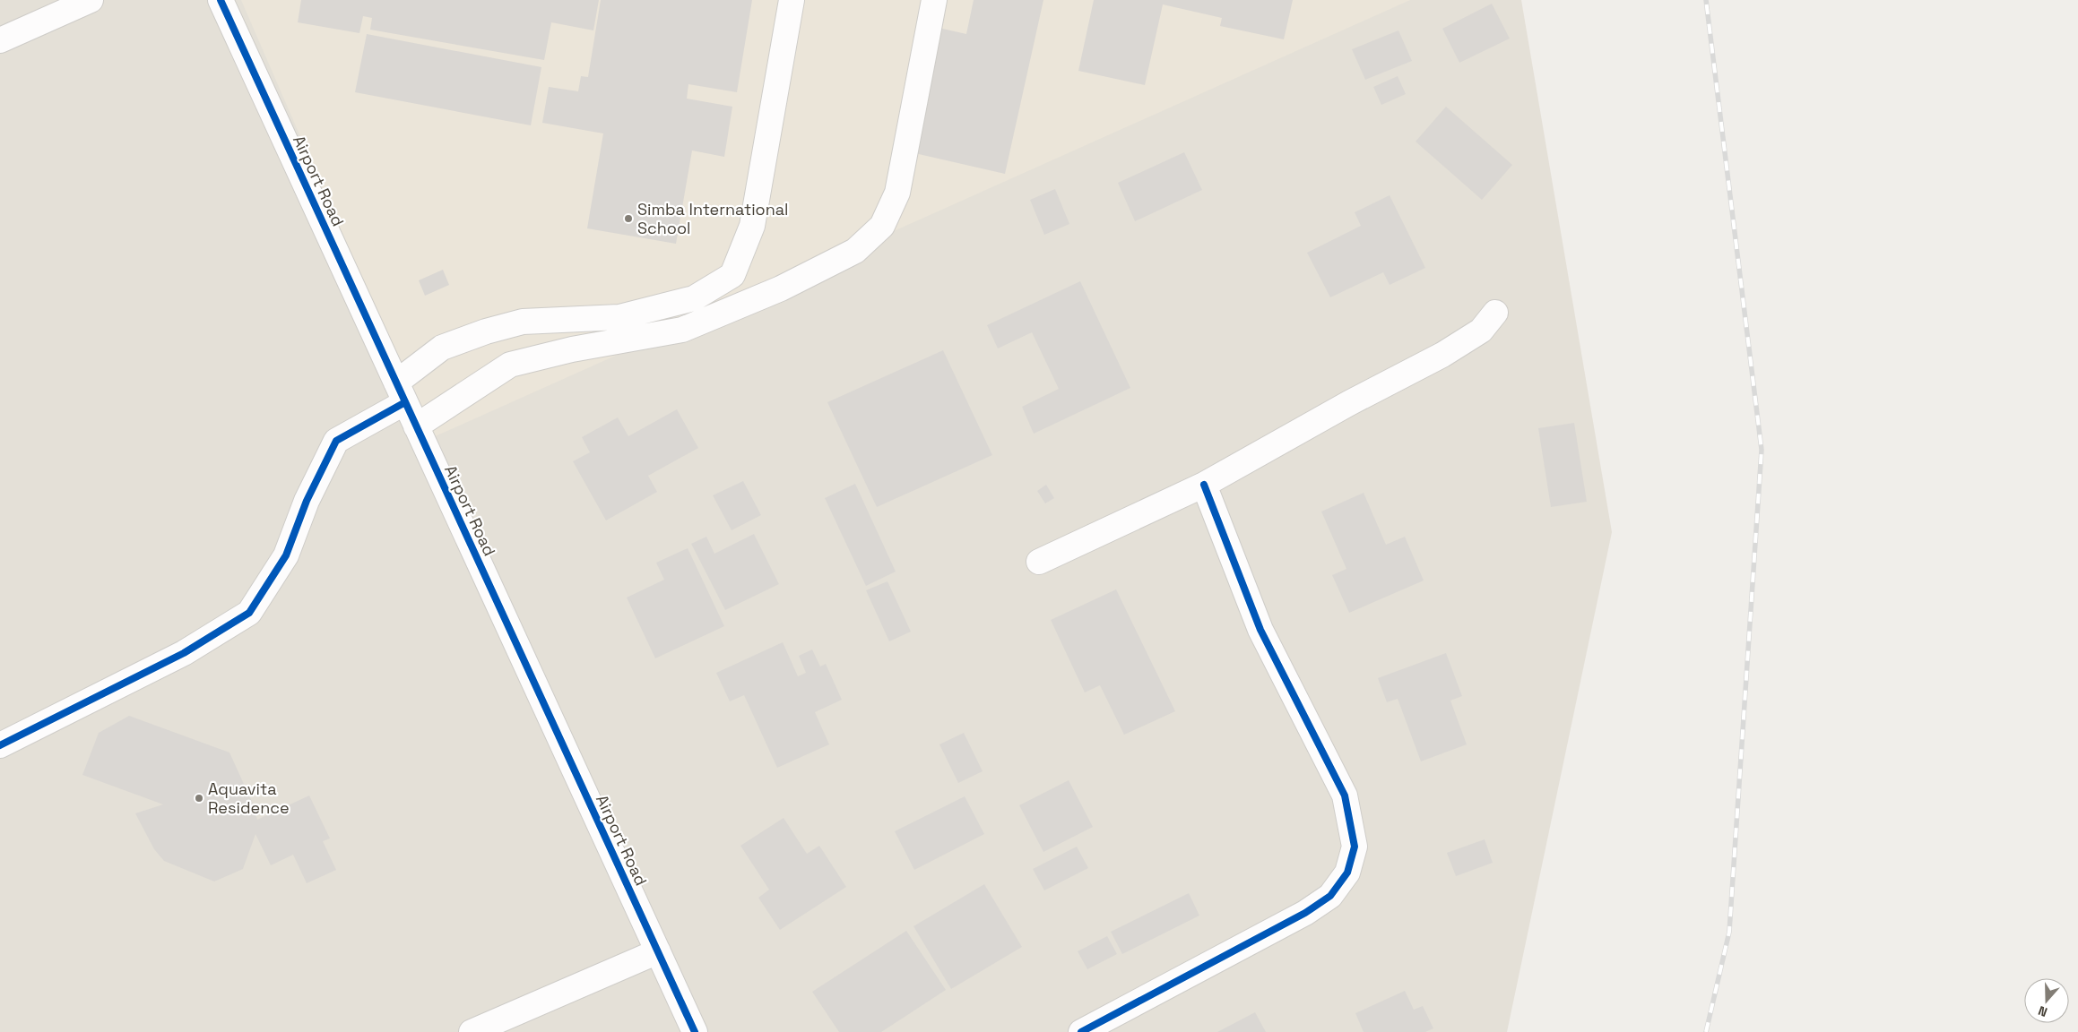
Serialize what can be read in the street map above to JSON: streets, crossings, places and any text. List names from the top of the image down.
{
  "streets": {
    "street": ["Airport Road"]
  },
  "places": ["Simba International School", "Aquavita Residence"],
  "north": "bottom"
}
